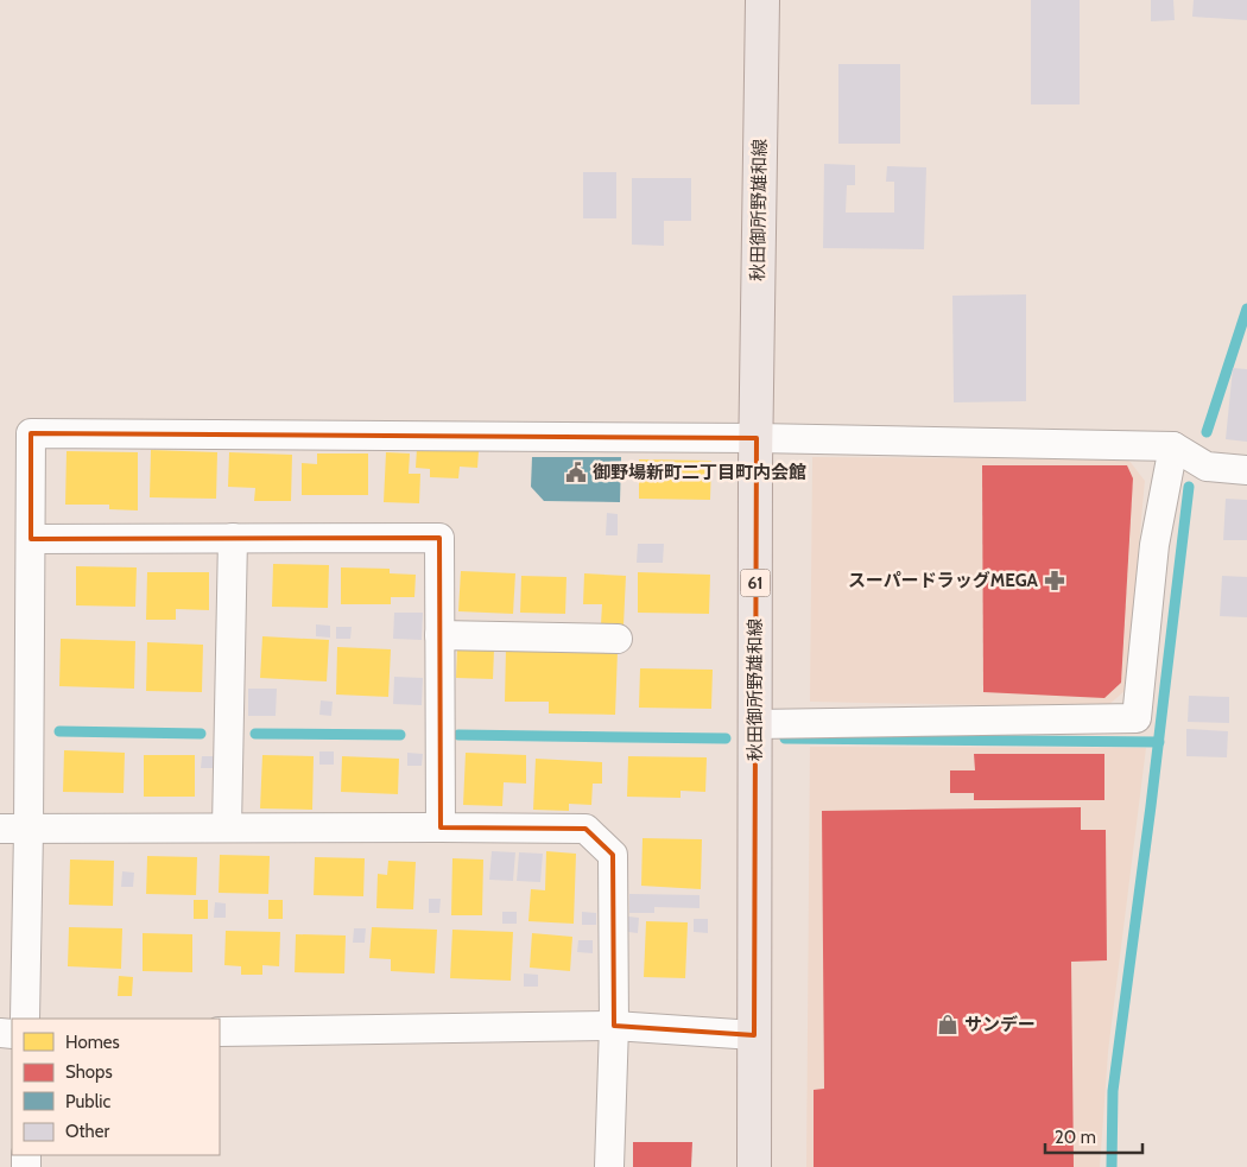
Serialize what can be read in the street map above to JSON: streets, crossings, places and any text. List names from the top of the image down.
{
  "streets": {
    "main road": ["秋田御所野雄和線", "61"]
  },
  "places": {
    "public building": ["御野場新町二丁目町内会館"],
    "pharmacy": ["スーパードラッグMEGA"],
    "shop": ["サンデー"]
  },
  "legend": [
    "Homes",
    "Shops",
    "Public",
    "Other"
  ],
  "scale_bar": "20 m"
}
